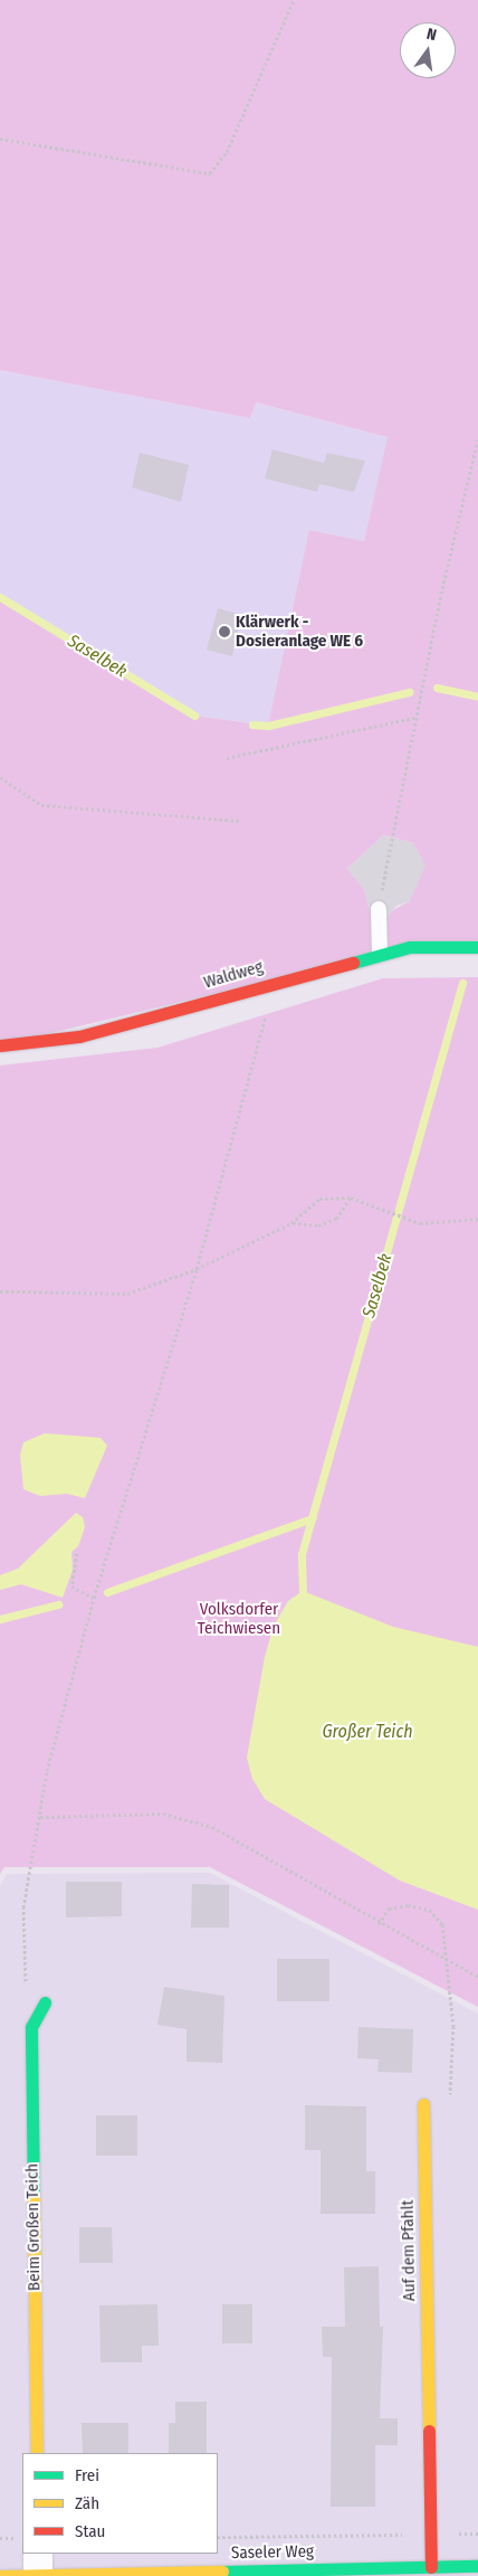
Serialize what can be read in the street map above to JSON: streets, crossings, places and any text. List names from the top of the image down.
{
  "streets": {
    "street": [
      "Waldweg",
      "Beim Großen Teich",
      "Auf dem Pfahlt",
      "Saseler Weg"
    ]
  },
  "crossings": [
    ["Auf dem Pfahlt", "Saseler Weg"]
  ],
  "water": ["Saselbek", "Großer Teich"],
  "parks": ["Volksdorfer Teichwiesen"],
  "places": ["Klärwerk - Dosieranlage WE 6"],
  "legend": ["Frei", "Zäh", "Stau"],
  "north": "top"
}
